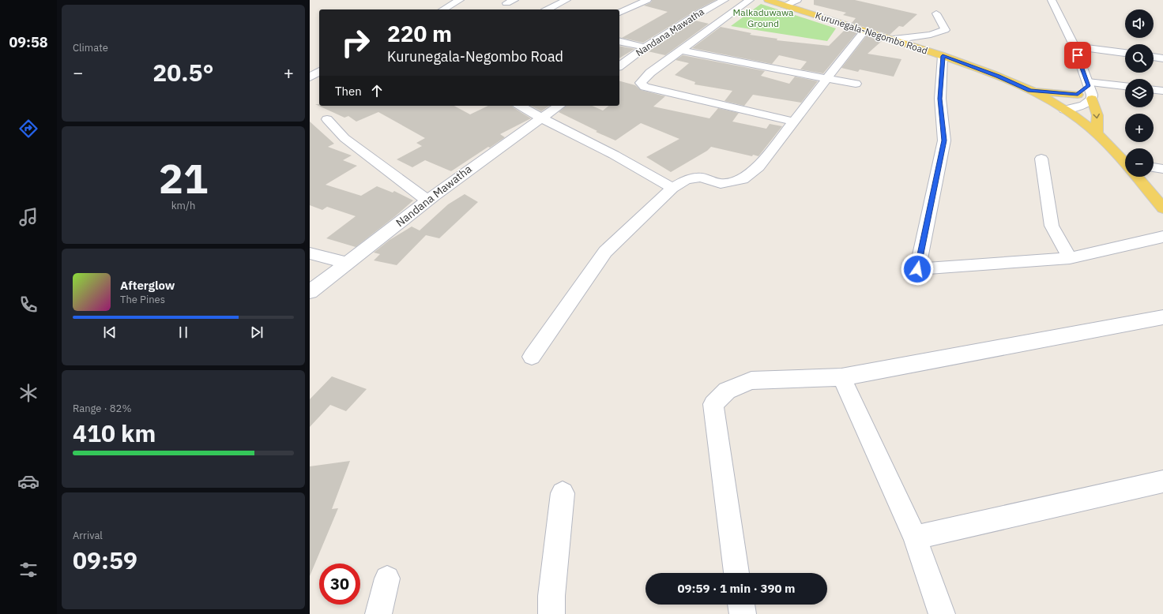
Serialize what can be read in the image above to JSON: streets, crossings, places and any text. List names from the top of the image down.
{
  "streets": {
    "main road": ["Kurunegala-Negombo Road"],
    "street": ["Nandana Mawatha"]
  },
  "parks": ["Malkaduwawa Ground"],
  "page": {
    "tabs": "09:58",
    "tile": [
      "Climate",
      ["21", "km/h"],
      ["Range · 82%", "410 km"],
      ["Arrival", "09:59"]
    ],
    "map_buttons": ["+", "−"],
    "turn": ["220 m", "Kurunegala-Negombo Road"],
    "heat": ["−", "20.5°", "+"],
    "then": "Then",
    "song": ["Afterglow", "The Pines"],
    "limit": "30",
    "trip": "09:59 · 1 min · 390 m"
  }
}
